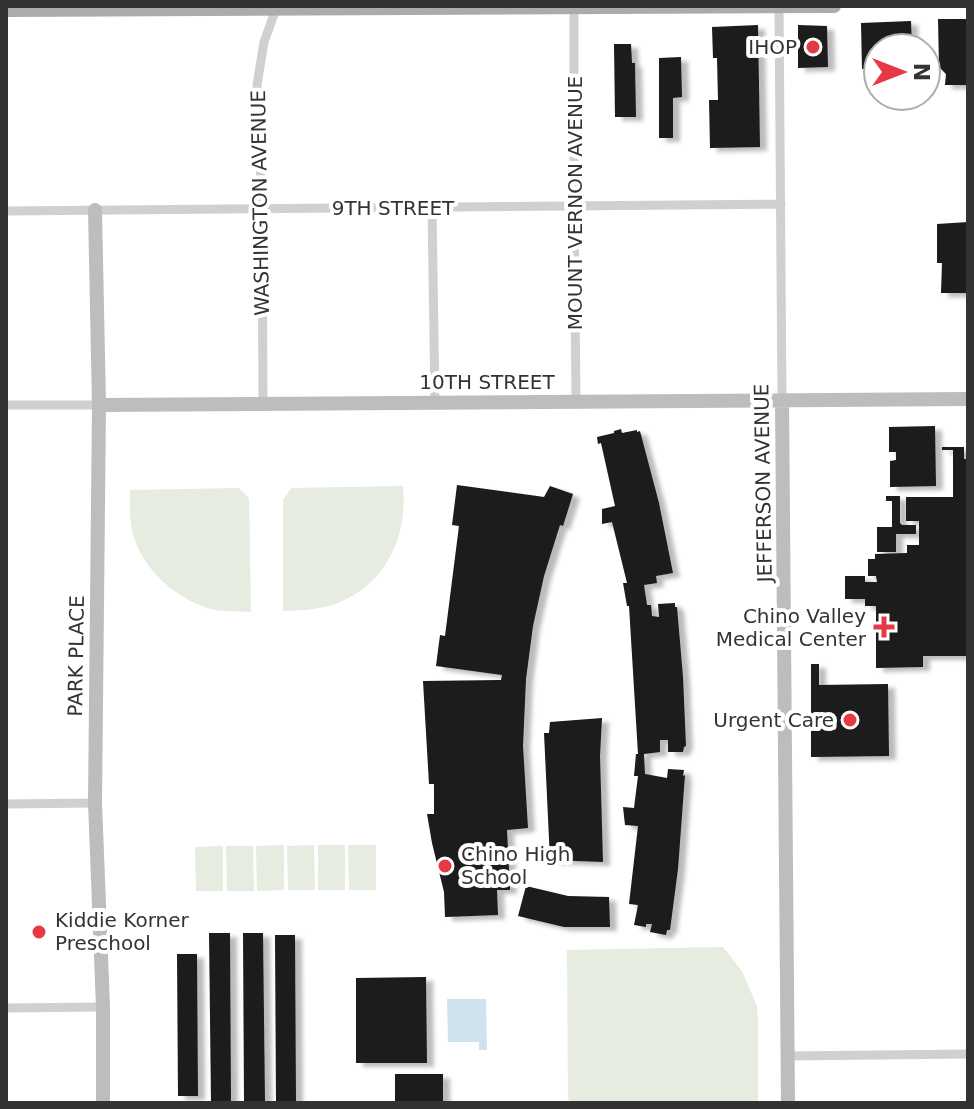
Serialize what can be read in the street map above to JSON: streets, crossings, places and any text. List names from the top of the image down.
{
  "streets": {
    "street": [
      "WASHINGTON AVENUE",
      "MOUNT VERNON AVENUE",
      "9TH STREET",
      "10TH STREET",
      "JEFFERSON AVENUE",
      "PARK PLACE"
    ]
  },
  "crossings": [
    ["WASHINGTON AVENUE", "9TH STREET"],
    ["WASHINGTON AVENUE", "10TH STREET"],
    ["MOUNT VERNON AVENUE", "9TH STREET"],
    ["MOUNT VERNON AVENUE", "10TH STREET"],
    ["9TH STREET", "JEFFERSON AVENUE"],
    ["9TH STREET", "PARK PLACE"],
    ["10TH STREET", "JEFFERSON AVENUE"],
    ["10TH STREET", "PARK PLACE"]
  ],
  "places": {
    "other": [
      "IHOP",
      "Urgent Care",
      "Chino High School",
      "Kiddie Korner Preschool"
    ],
    "health": ["Chino Valley Medical Center"]
  },
  "north": "right"
}
